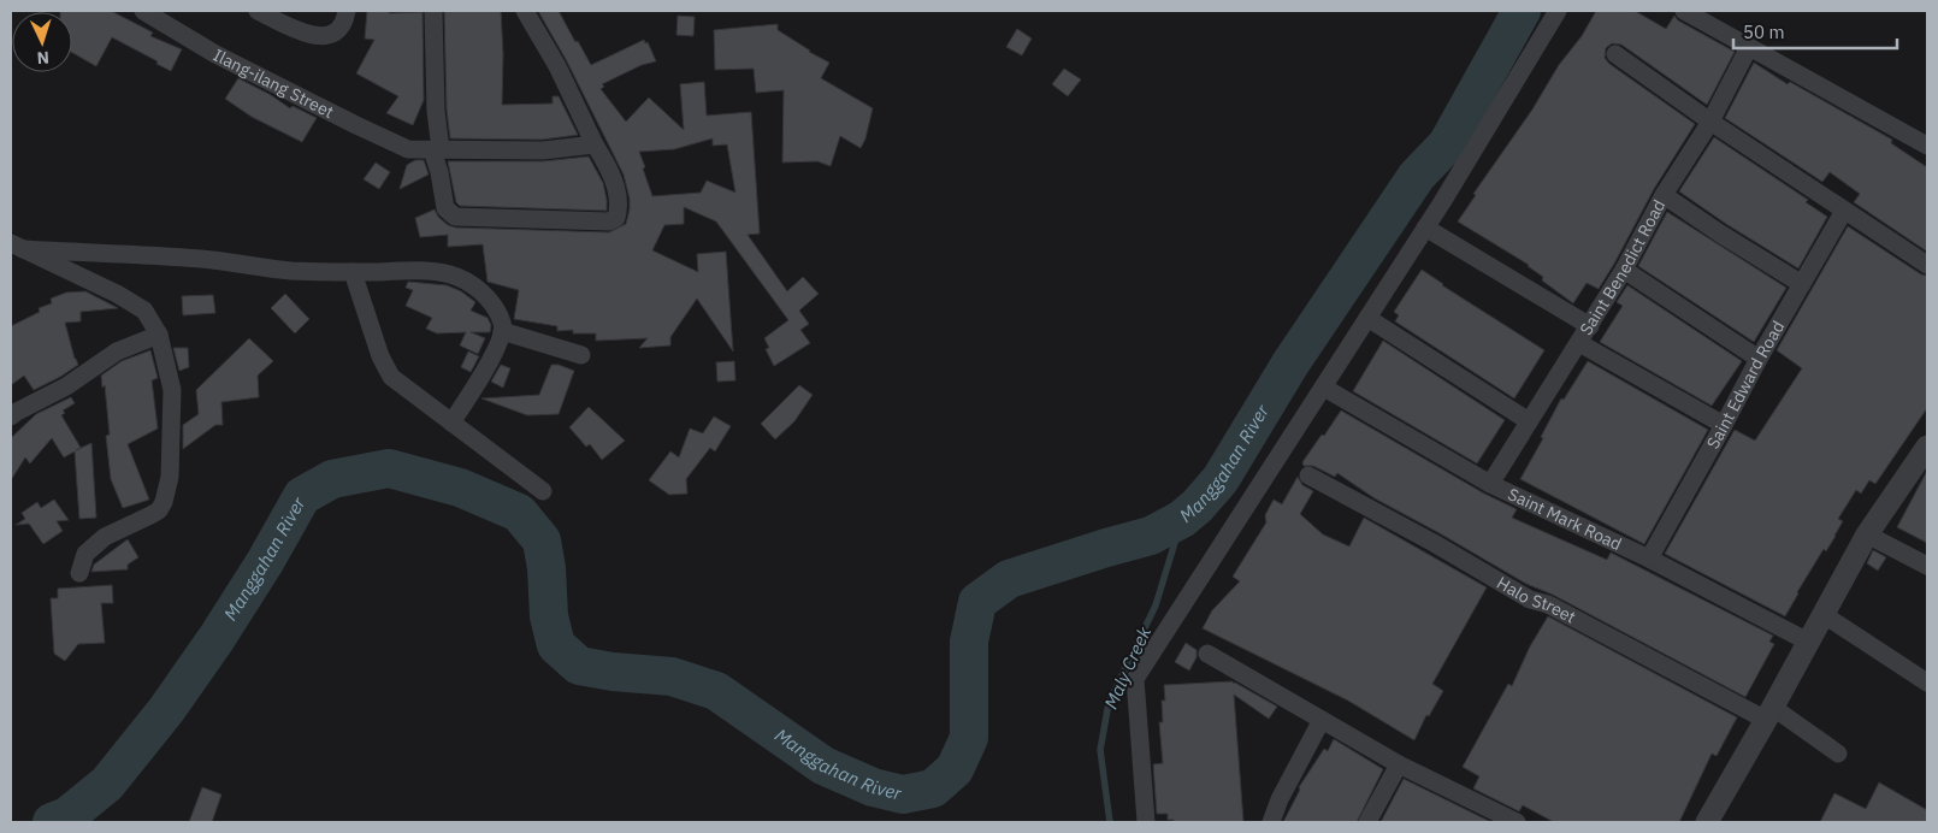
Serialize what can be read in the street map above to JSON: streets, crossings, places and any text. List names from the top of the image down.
{
  "streets": {
    "street": [
      "Ilang-ilang Street",
      "Saint Benedict Road",
      "Saint Edward Road",
      "Saint Mark Road",
      "Halo Street"
    ]
  },
  "crossings": [
    ["Saint Benedict Road", "Saint Mark Road"],
    ["Saint Edward Road", "Saint Mark Road"]
  ],
  "water": ["Manggahan River", "Maly Creek"],
  "scale_bar": "50 m",
  "north": "bottom"
}
